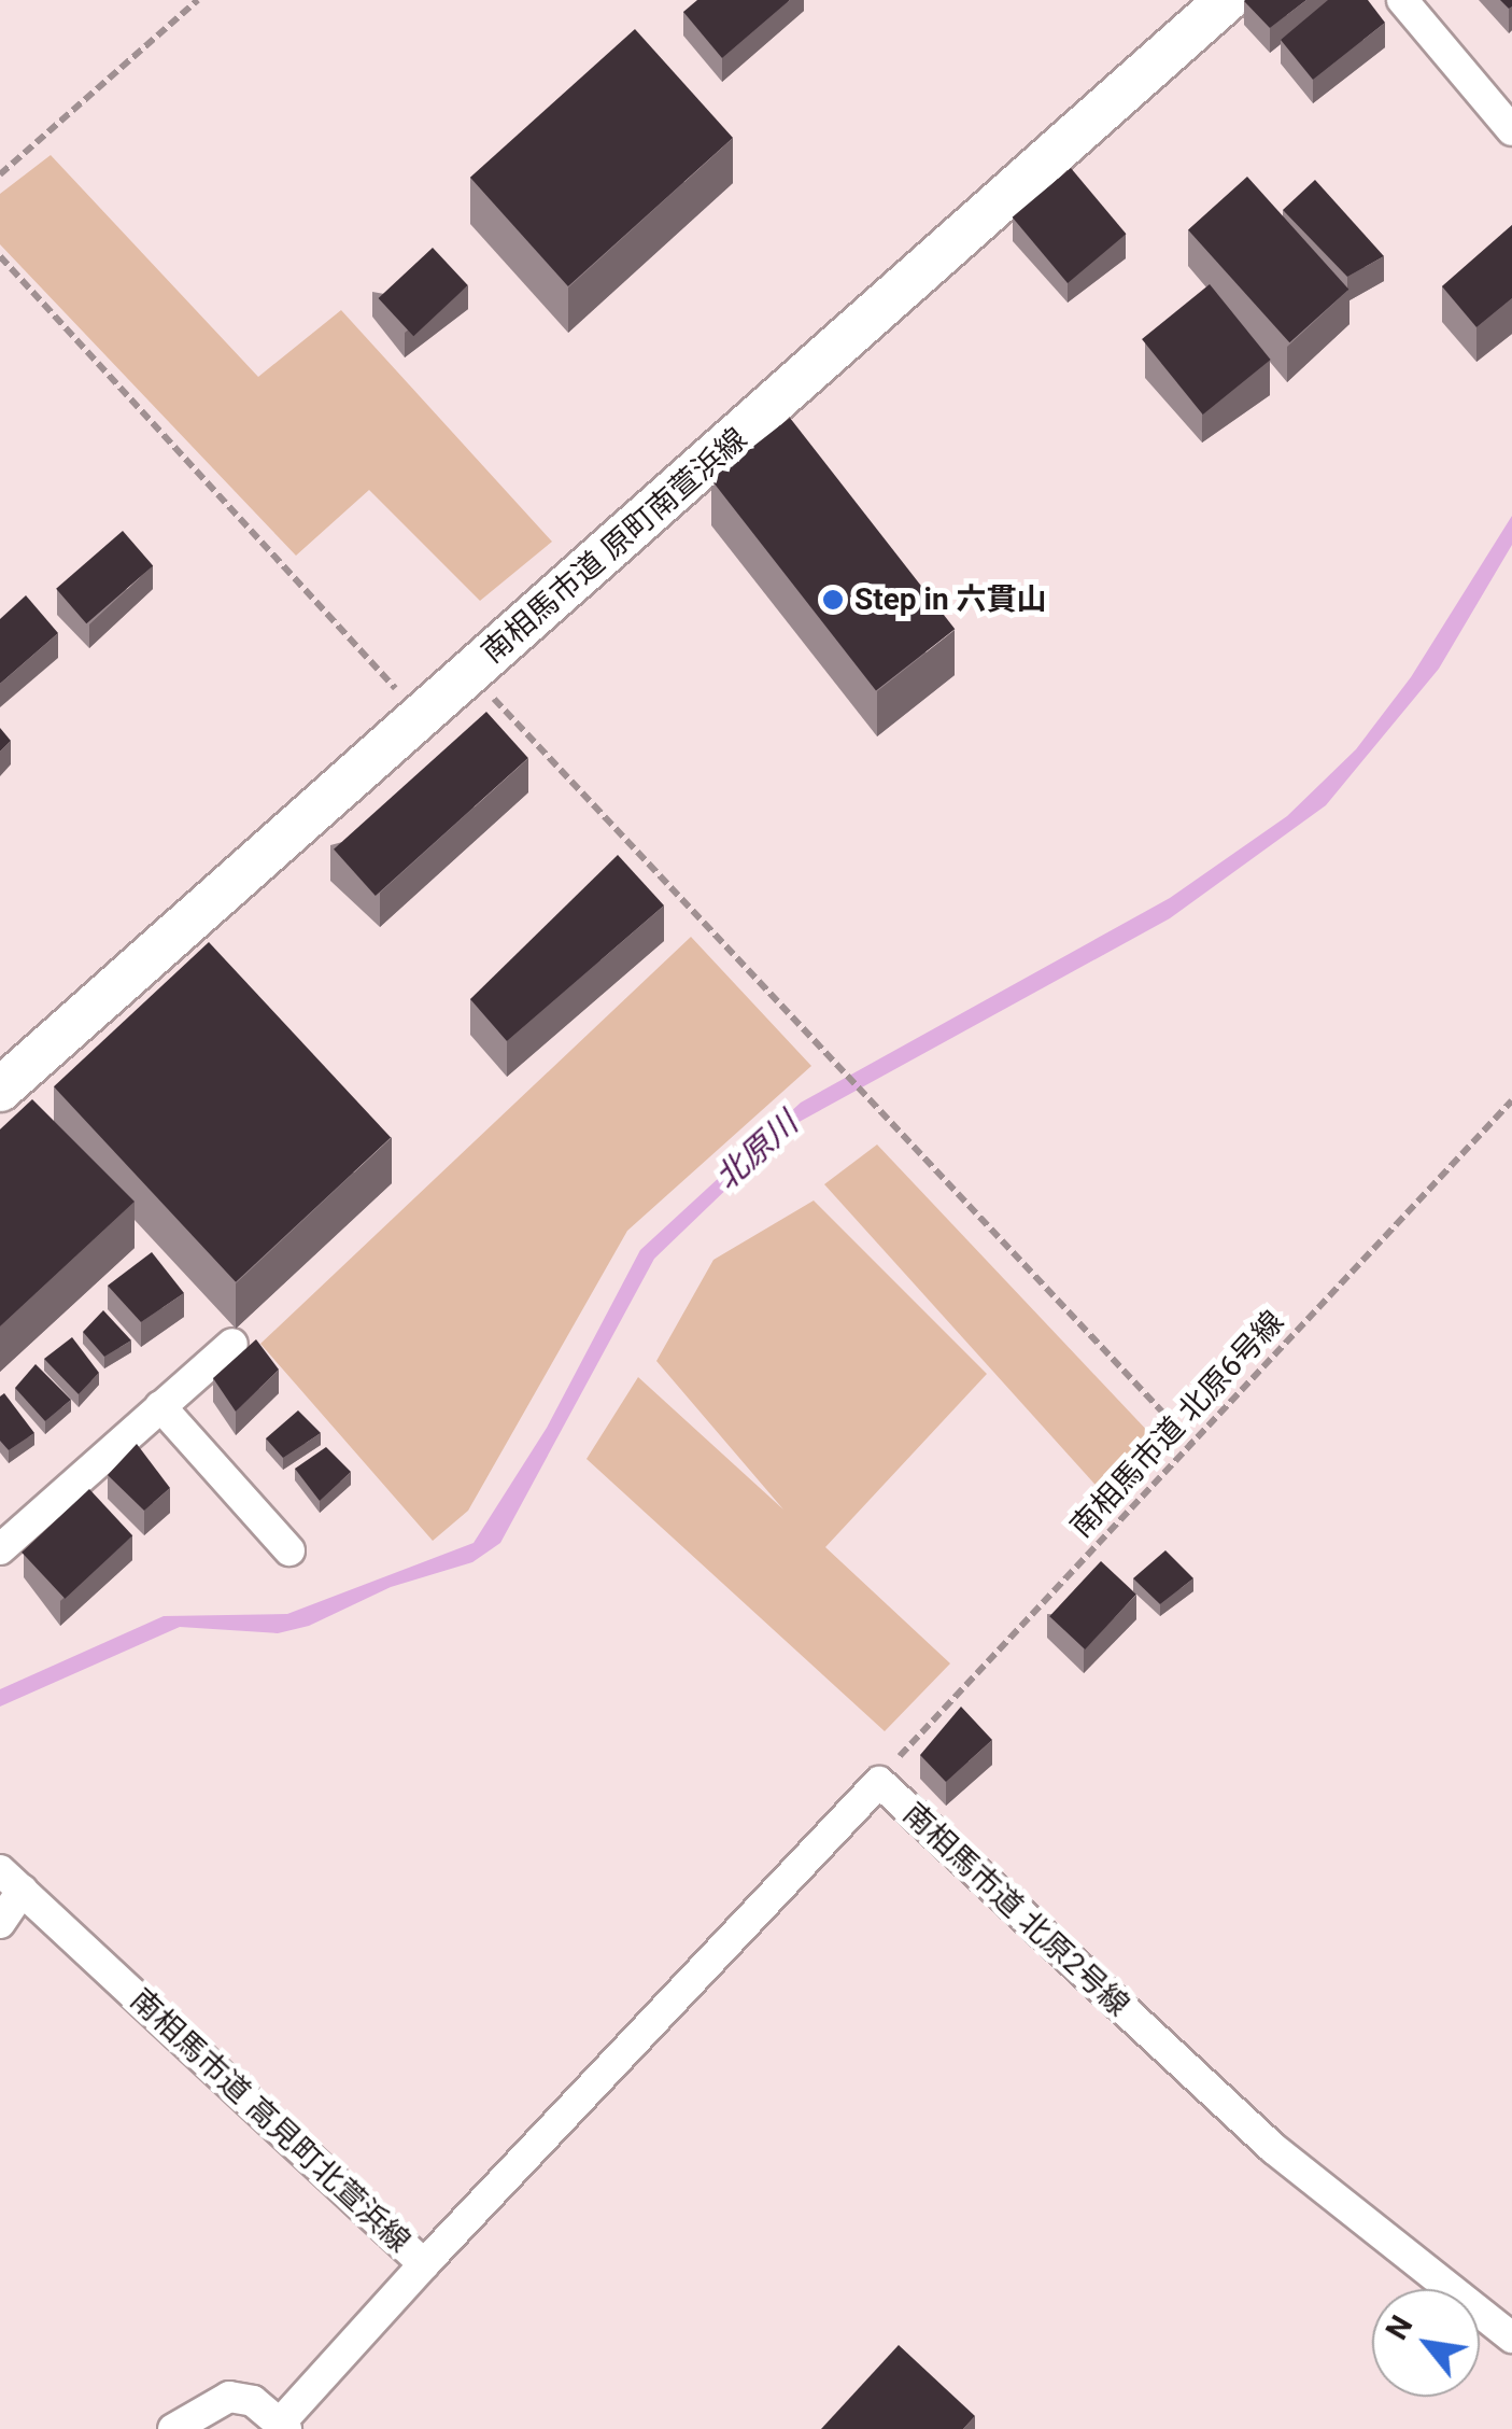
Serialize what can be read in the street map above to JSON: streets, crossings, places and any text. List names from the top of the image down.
{
  "streets": {
    "street": ["南相馬市道 原町南萱浜線", "南相馬市道 北原2号線", "南相馬市道 高見町北萱浜線"],
    "path": ["南相馬市道 北原6号線"]
  },
  "crossings": [
    ["南相馬市道 北原6号線", "南相馬市道 北原2号線"],
    ["南相馬市道 北原2号線", "南相馬市道 高見町北萱浜線"]
  ],
  "water": ["北原川"],
  "places": ["Step in 六貫山"],
  "north": "top left"
}
